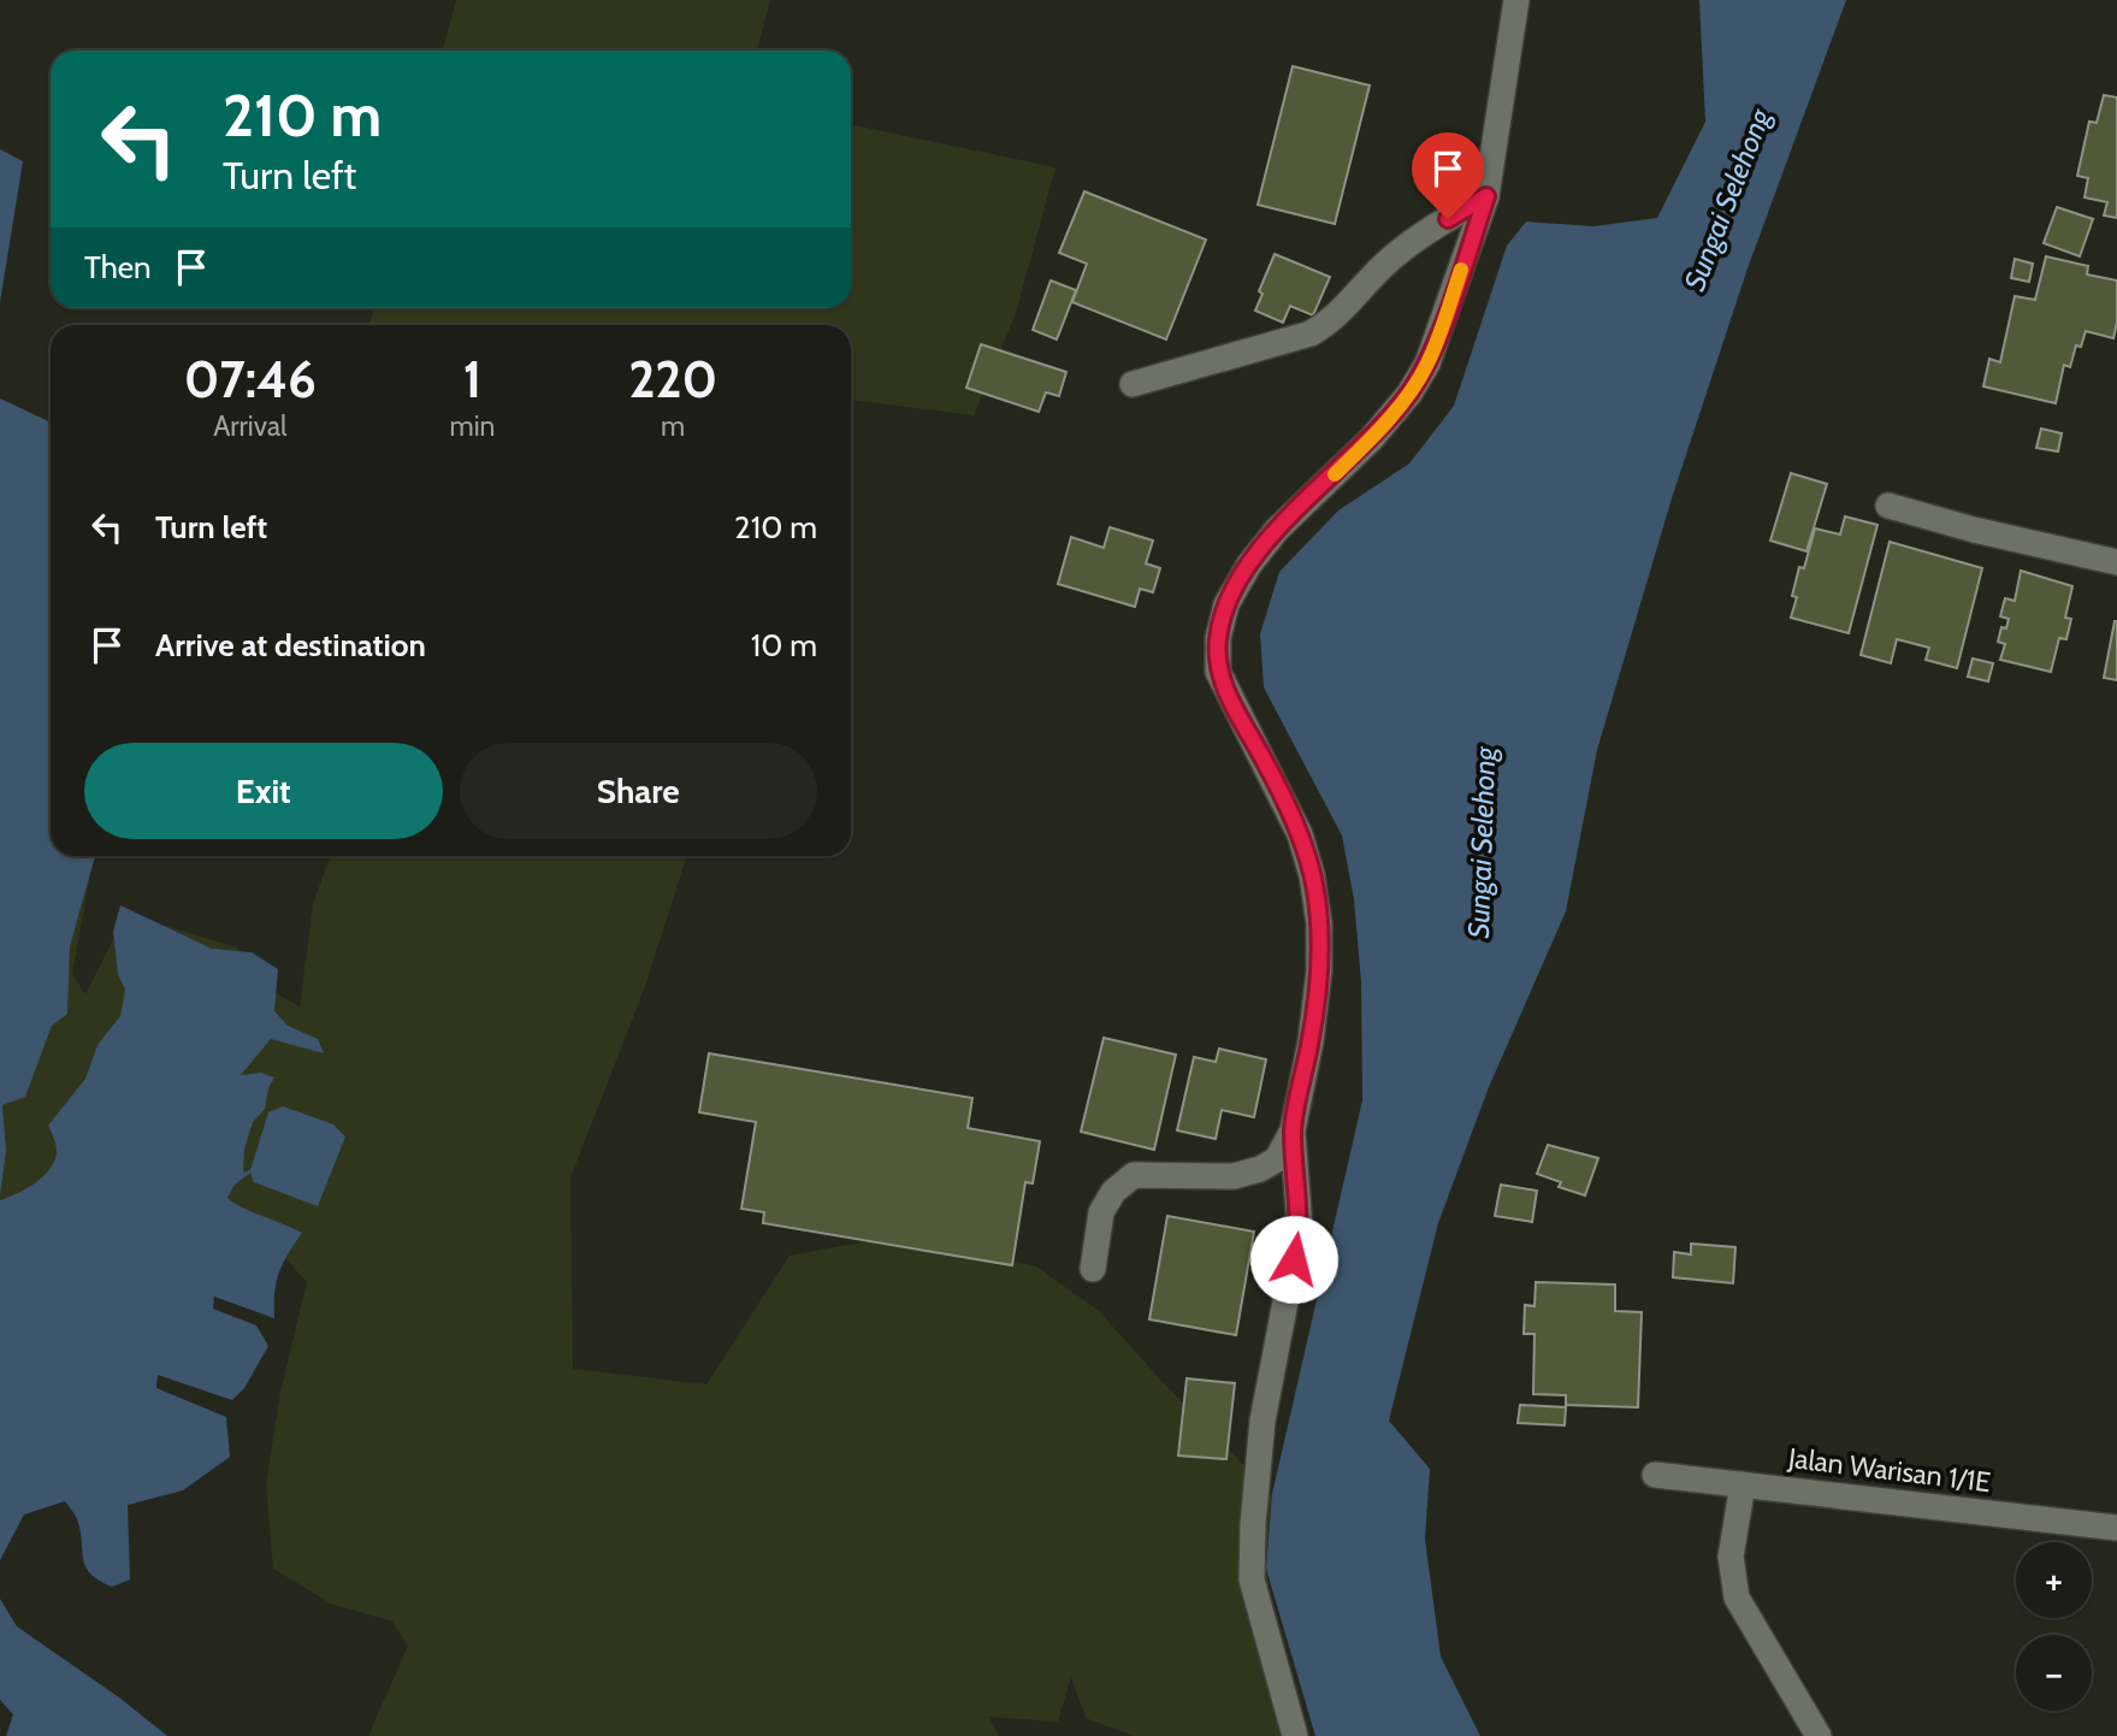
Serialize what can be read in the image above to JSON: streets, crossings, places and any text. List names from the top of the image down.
{
  "streets": {
    "street": ["Jalan Warisan 1/1E"]
  },
  "water": ["Sungai Selehong"],
  "page": {
    "turn": ["210 m", "Turn left"],
    "then": "Then",
    "eta": [
      "07:46",
      "Arrival",
      "1",
      "min",
      "220",
      "m"
    ],
    "list": [
      {
        "name": "Turn left",
        "value": "210 m"
      },
      {
        "name": "Arrive at destination",
        "value": "10 m"
      }
    ],
    "buttons": ["Exit", "Share"],
    "map_buttons": ["+", "−"]
  }
}
